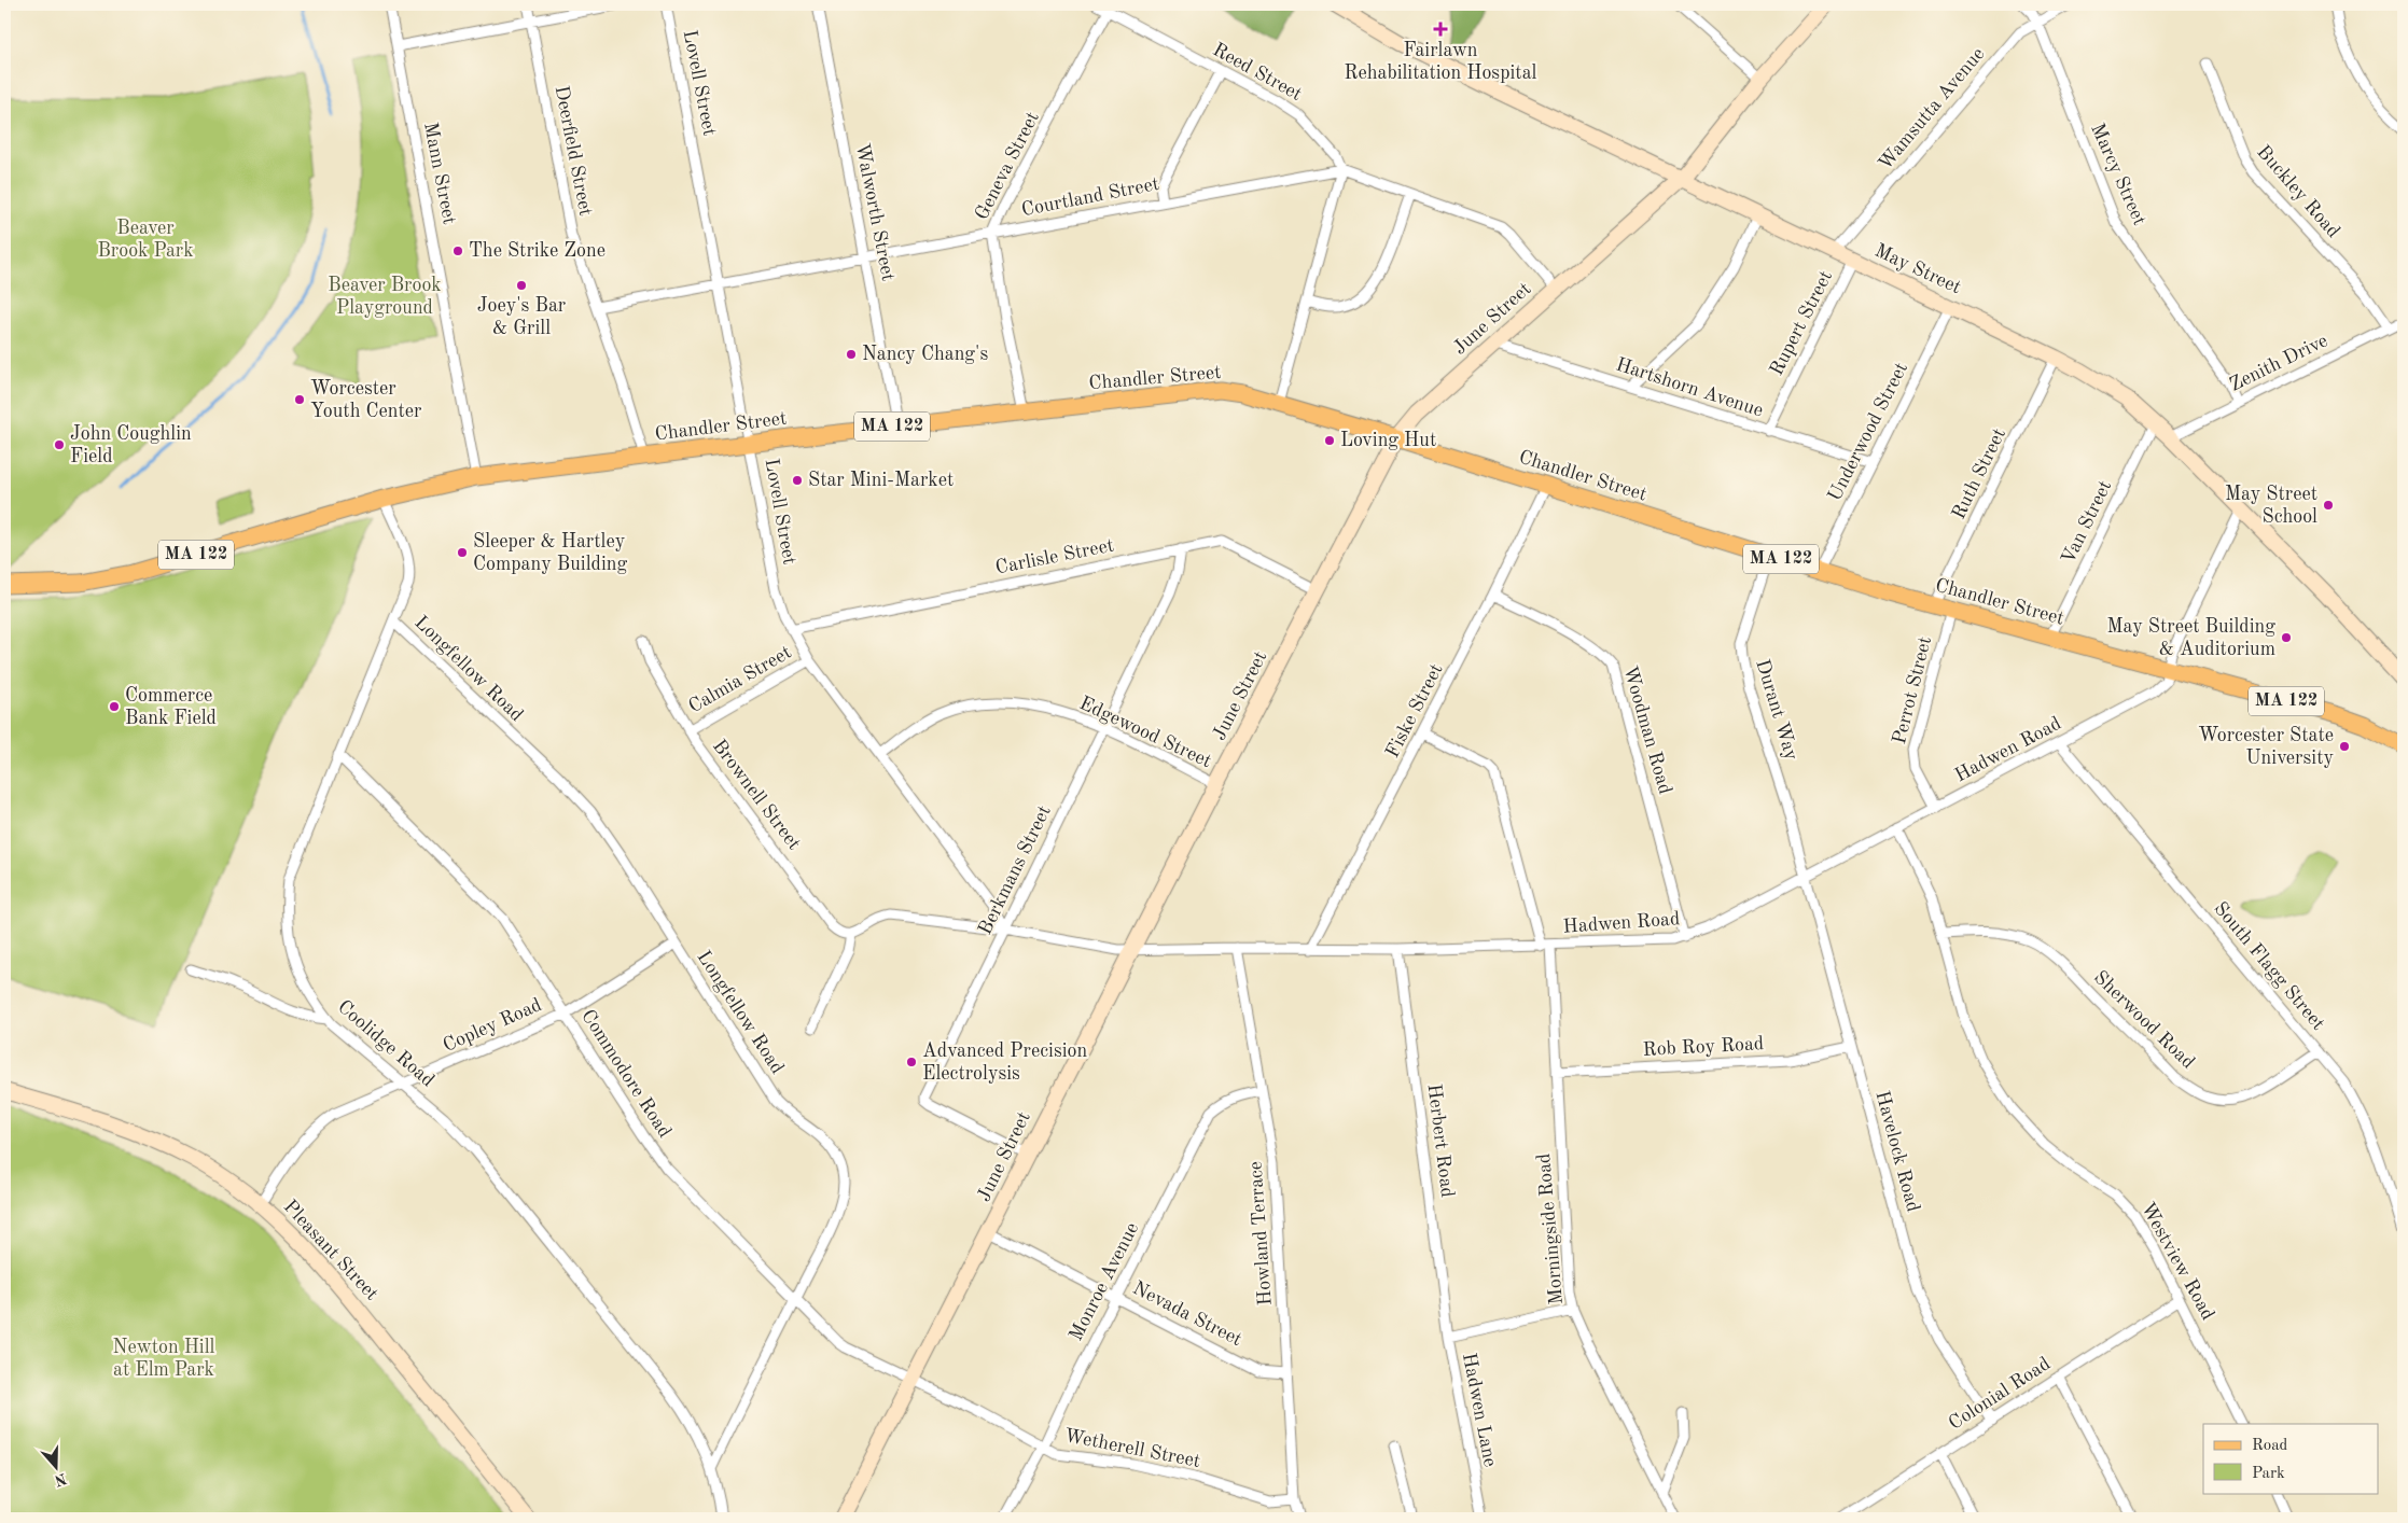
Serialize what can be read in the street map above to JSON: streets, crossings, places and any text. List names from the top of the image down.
{
  "streets": {
    "main road": ["Chandler Street", "MA 122"],
    "street": [
      "Reed Street",
      "Lovell Street",
      "Wamsutta Avenue",
      "Deerfield Street",
      "Geneva Street",
      "Mann Street",
      "Marcy Street",
      "Buckley Road",
      "Courtland Street",
      "Walworth Street",
      "May Street",
      "June Street",
      "Rupert Street",
      "Zenith Drive",
      "Hartshorn Avenue",
      "Underwood Street",
      "Ruth Street",
      "Van Street",
      "Carlisle Street",
      "Longfellow Road",
      "Calmia Street",
      "Perrot Street",
      "Durant Way",
      "Fiske Street",
      "Woodman Road",
      "Edgewood Street",
      "Hadwen Road",
      "Brownell Street",
      "Berkmans Street",
      "South Flagg Street",
      "Sherwood Road",
      "Copley Road",
      "Coolidge Road",
      "Rob Roy Road",
      "Commodore Road",
      "Herbert Road",
      "Havelock Road",
      "Morningside Road",
      "Howland Terrace",
      "Pleasant Street",
      "Westview Road",
      "Monroe Avenue",
      "Nevada Street",
      "Colonial Road",
      "Hadwen Lane",
      "Wetherell Street"
    ]
  },
  "crossings": [
    ["Reed Street", "Geneva Street"],
    ["Reed Street", "Courtland Street"],
    ["Lovell Street", "Courtland Street"],
    ["Lovell Street", "Chandler Street"],
    ["Lovell Street", "Carlisle Street"],
    ["Lovell Street", "Calmia Street"],
    ["Lovell Street", "Edgewood Street"],
    ["Lovell Street", "Berkmans Street"],
    ["Wamsutta Avenue", "Marcy Street"],
    ["Wamsutta Avenue", "May Street"],
    ["Deerfield Street", "Courtland Street"],
    ["Deerfield Street", "Chandler Street"],
    ["Geneva Street", "Courtland Street"],
    ["Geneva Street", "Chandler Street"],
    ["Mann Street", "Chandler Street"],
    ["Marcy Street", "Zenith Drive"],
    ["Buckley Road", "Zenith Drive"],
    ["Courtland Street", "Walworth Street"],
    ["Walworth Street", "Chandler Street"],
    ["May Street", "June Street"],
    ["May Street", "Rupert Street"],
    ["May Street", "Zenith Drive"],
    ["May Street", "Underwood Street"],
    ["May Street", "Ruth Street"],
    ["May Street", "Van Street"],
    ["May Street", "Hadwen Road"],
    ["June Street", "Chandler Street"],
    ["June Street", "Hartshorn Avenue"],
    ["June Street", "Carlisle Street"],
    ["June Street", "Edgewood Street"],
    ["June Street", "Hadwen Road"],
    ["June Street", "Berkmans Street"],
    ["June Street", "Commodore Road"],
    ["June Street", "Nevada Street"],
    ["June Street", "Wetherell Street"],
    ["Rupert Street", "Hartshorn Avenue"],
    ["Chandler Street", "Underwood Street"],
    ["Chandler Street", "Ruth Street"],
    ["Chandler Street", "Van Street"],
    ["Chandler Street", "Perrot Street"],
    ["Chandler Street", "Durant Way"],
    ["Chandler Street", "Fiske Street"],
    ["Chandler Street", "Hadwen Road"],
    ["Chandler Street", "Coolidge Road"],
    ["Hartshorn Avenue", "Underwood Street"],
    ["Carlisle Street", "Berkmans Street"],
    ["Longfellow Road", "Copley Road"],
    ["Longfellow Road", "Coolidge Road"],
    ["Longfellow Road", "Commodore Road"],
    ["Calmia Street", "Brownell Street"],
    ["Perrot Street", "Hadwen Road"],
    ["Durant Way", "Hadwen Road"],
    ["Durant Way", "Havelock Road"],
    ["Fiske Street", "Woodman Road"],
    ["Fiske Street", "Hadwen Road"],
    ["Fiske Street", "Morningside Road"],
    ["Woodman Road", "Hadwen Road"],
    ["Edgewood Street", "Berkmans Street"],
    ["Hadwen Road", "South Flagg Street"],
    ["Hadwen Road", "Herbert Road"],
    ["Hadwen Road", "Havelock Road"],
    ["Hadwen Road", "Morningside Road"],
    ["Hadwen Road", "Howland Terrace"],
    ["Hadwen Road", "Westview Road"],
    ["South Flagg Street", "Sherwood Road"],
    ["Sherwood Road", "Westview Road"],
    ["Copley Road", "Coolidge Road"],
    ["Copley Road", "Commodore Road"],
    ["Copley Road", "Pleasant Street"],
    ["Coolidge Road", "Commodore Road"],
    ["Rob Roy Road", "Havelock Road"],
    ["Rob Roy Road", "Morningside Road"],
    ["Commodore Road", "Wetherell Street"],
    ["Herbert Road", "Hadwen Lane"],
    ["Havelock Road", "Colonial Road"],
    ["Morningside Road", "Hadwen Lane"],
    ["Howland Terrace", "Monroe Avenue"],
    ["Howland Terrace", "Nevada Street"],
    ["Howland Terrace", "Wetherell Street"],
    ["Westview Road", "Colonial Road"],
    ["Monroe Avenue", "Nevada Street"],
    ["Monroe Avenue", "Wetherell Street"]
  ],
  "parks": ["Beaver Brook Park", "Beaver Brook Playground", "Newton Hill at Elm Park"],
  "places": {
    "health": ["Fairlawn Rehabilitation Hospital"],
    "other": [
      "The Strike Zone",
      "Joey's Bar & Grill",
      "Nancy Chang's",
      "Worcester Youth Center",
      "Loving Hut",
      "John Coughlin Field",
      "Star Mini-Market",
      "May Street School",
      "Sleeper & Hartley Company Building",
      "May Street Building & Auditorium",
      "Commerce Bank Field",
      "Worcester State University",
      "Advanced Precision Electrolysis"
    ]
  },
  "legend": ["Road", "Park"],
  "north": "bottom"
}
